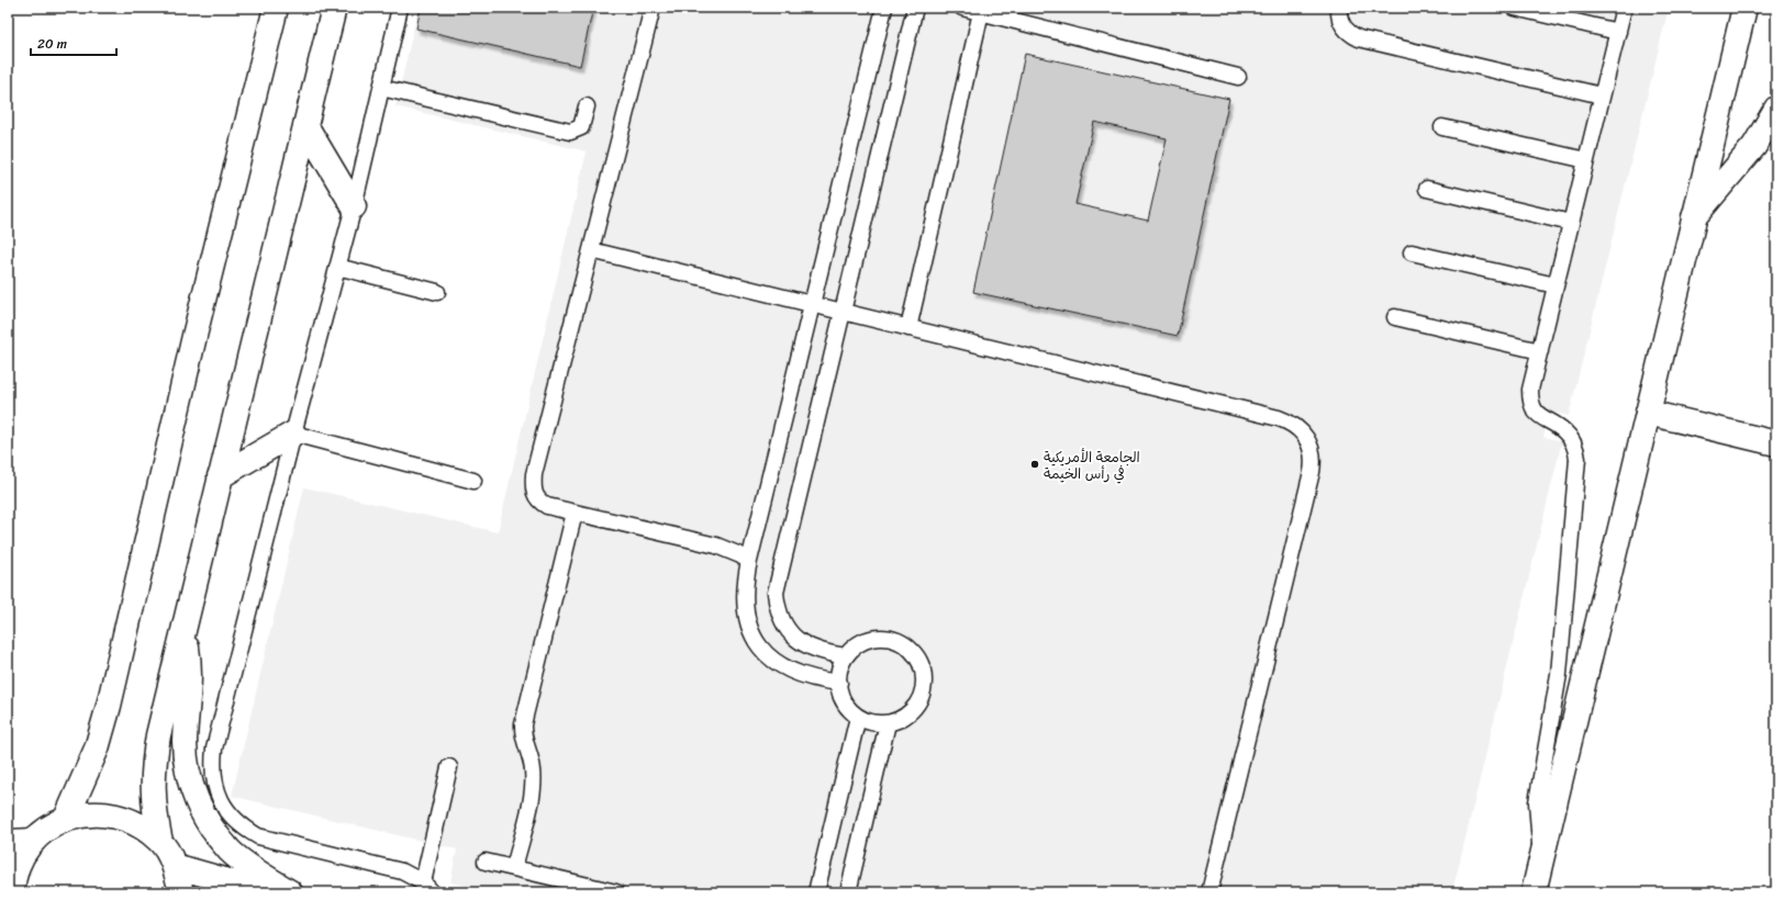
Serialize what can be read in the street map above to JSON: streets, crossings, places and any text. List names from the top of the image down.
{
  "places": ["الجامعة الأمريكية في رأس الخيمة"],
  "scale_bar": "20 m"
}
